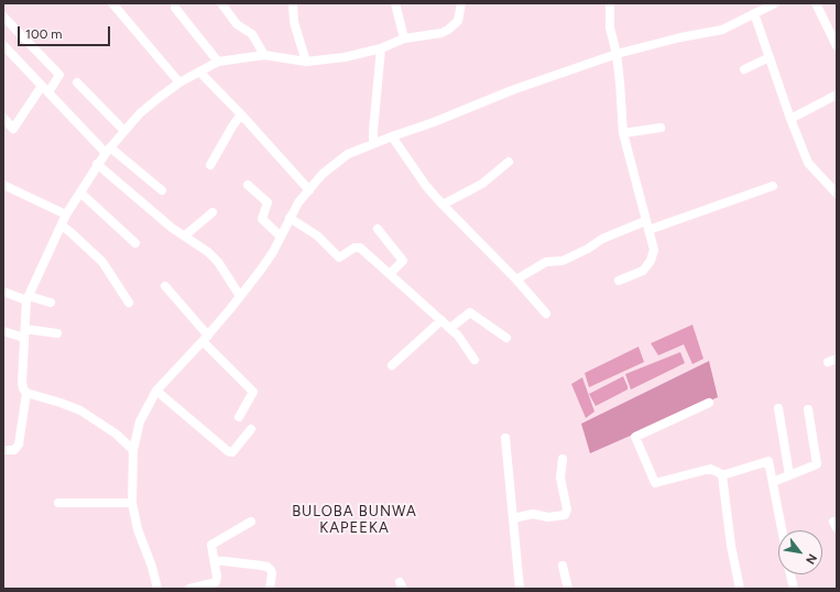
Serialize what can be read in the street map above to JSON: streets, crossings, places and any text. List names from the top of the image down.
{
  "districts": ["BULOBA BUNWA KAPEEKA"],
  "scale_bar": "100 m",
  "north": "bottom right"
}
